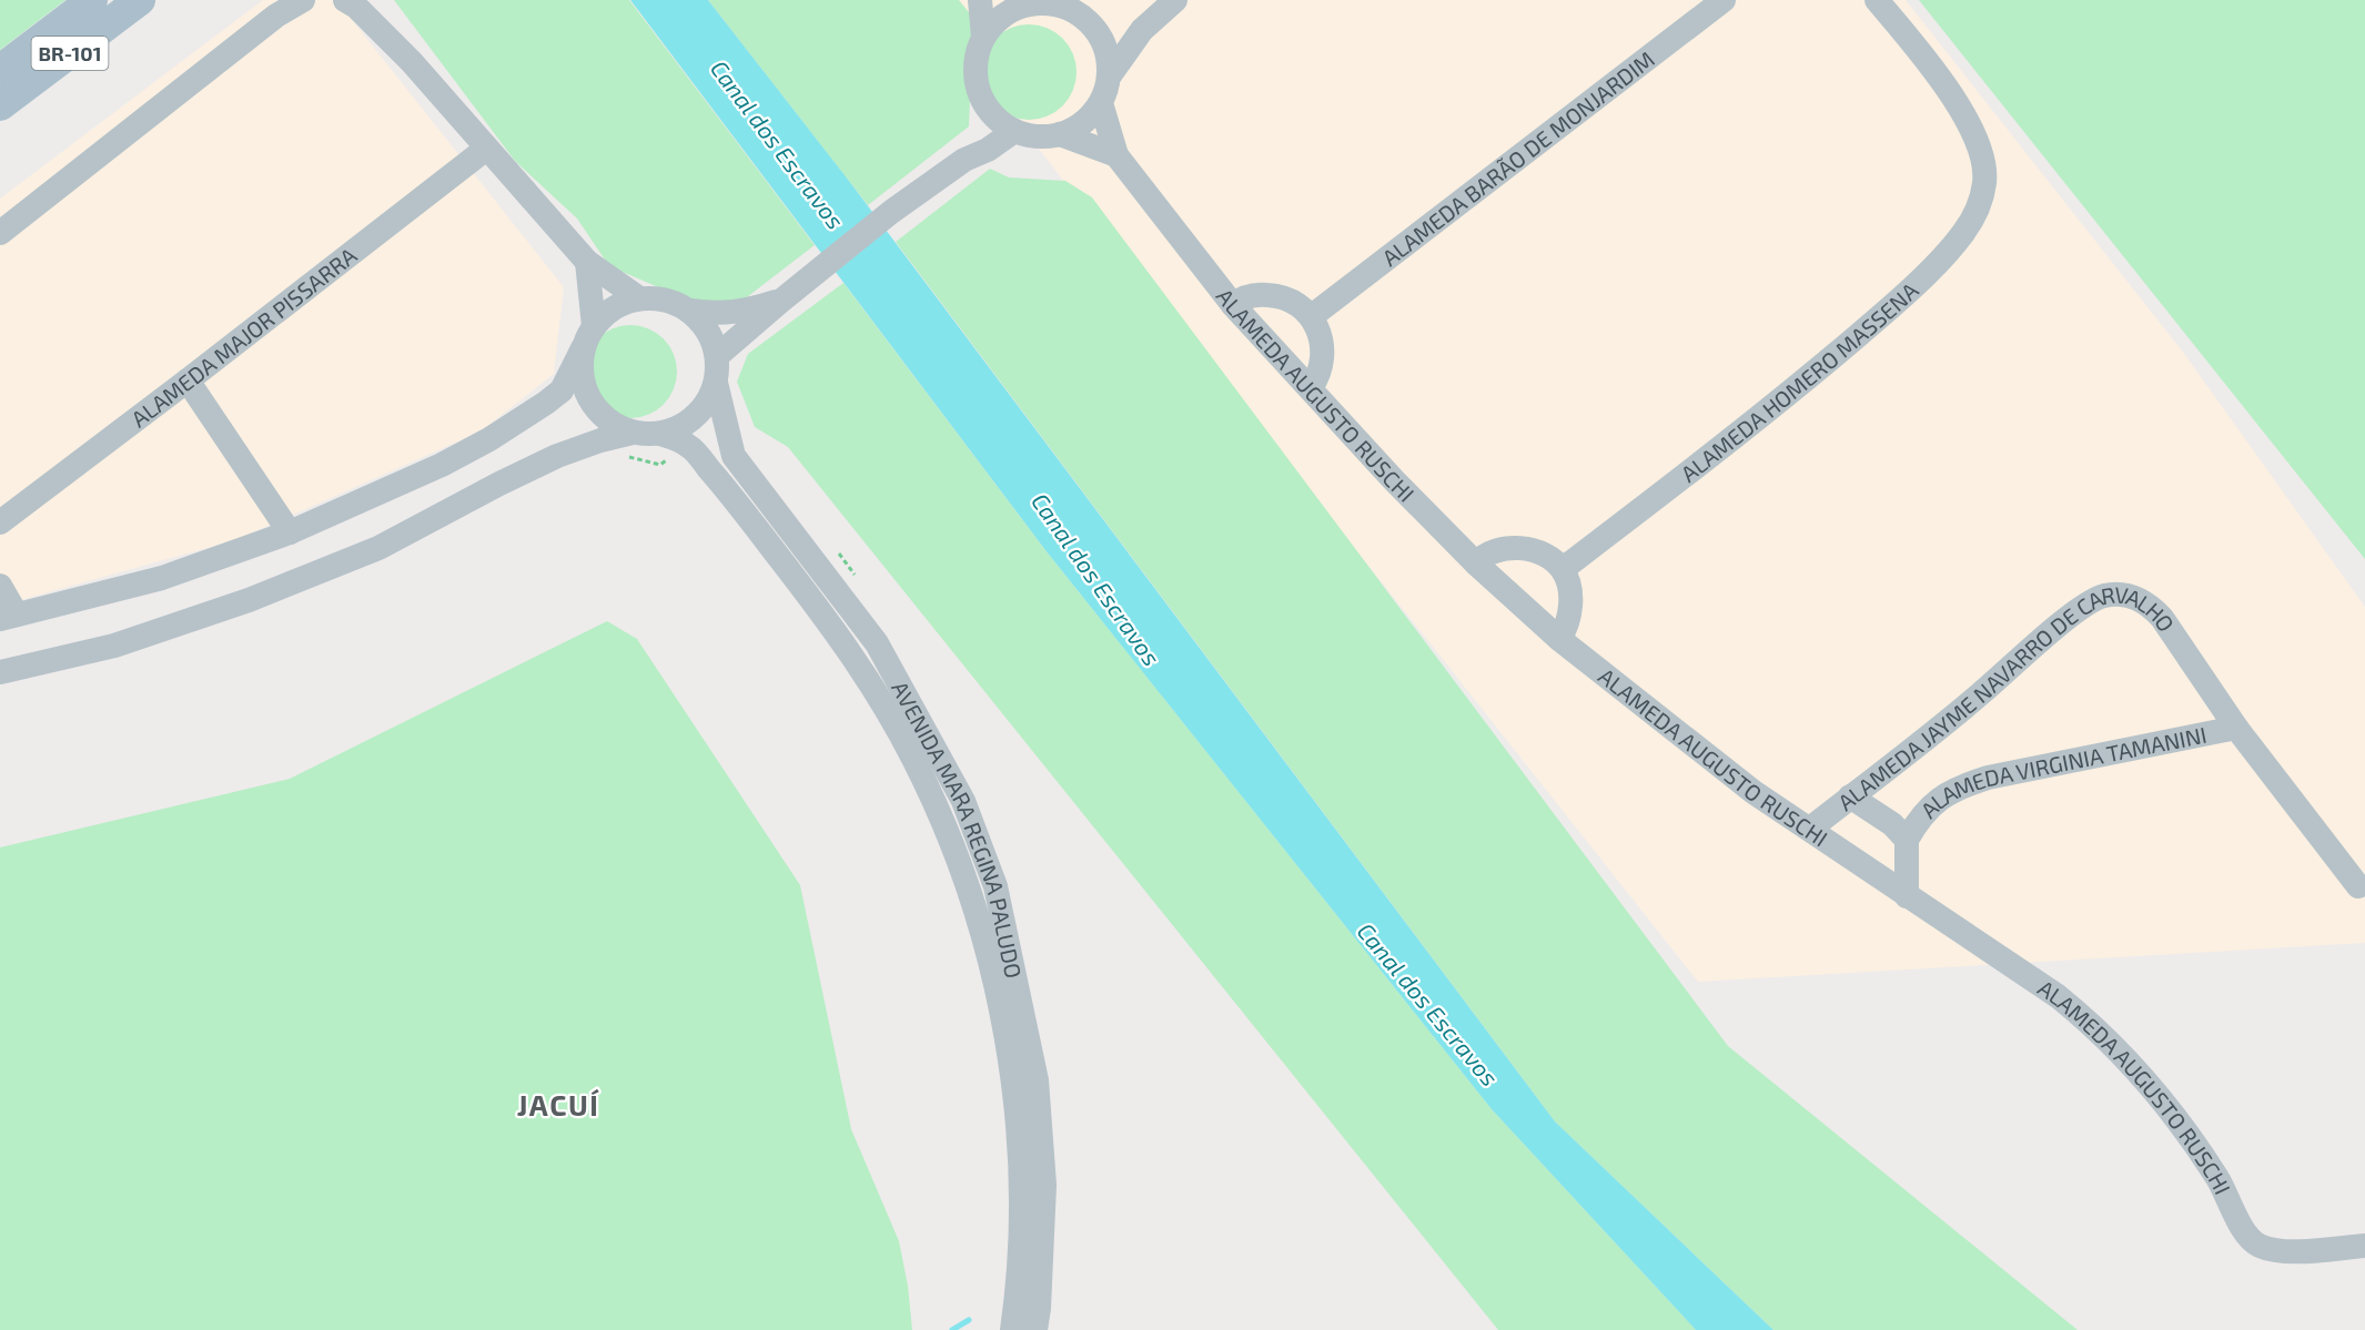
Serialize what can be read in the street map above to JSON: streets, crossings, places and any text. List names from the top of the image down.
{
  "streets": {
    "main road": ["BR-101"],
    "street": [
      "ALAMEDA BARÃO DE MONJARDIM",
      "ALAMEDA MAJOR PISSARRA",
      "ALAMEDA HOMERO MASSENA",
      "ALAMEDA AUGUSTO RUSCHI",
      "ALAMEDA JAYME NAVARRO DE CARVALHO",
      "ALAMEDA VIRGINIA TAMANINI",
      "AVENIDA MARA REGINA PALUDO"
    ]
  },
  "crossings": [
    ["ALAMEDA AUGUSTO RUSCHI", "ALAMEDA JAYME NAVARRO DE CARVALHO"],
    ["ALAMEDA AUGUSTO RUSCHI", "ALAMEDA VIRGINIA TAMANINI"],
    ["ALAMEDA JAYME NAVARRO DE CARVALHO", "ALAMEDA VIRGINIA TAMANINI"]
  ],
  "districts": ["JACUÍ"],
  "water": ["Canal dos Escravos"]
}
